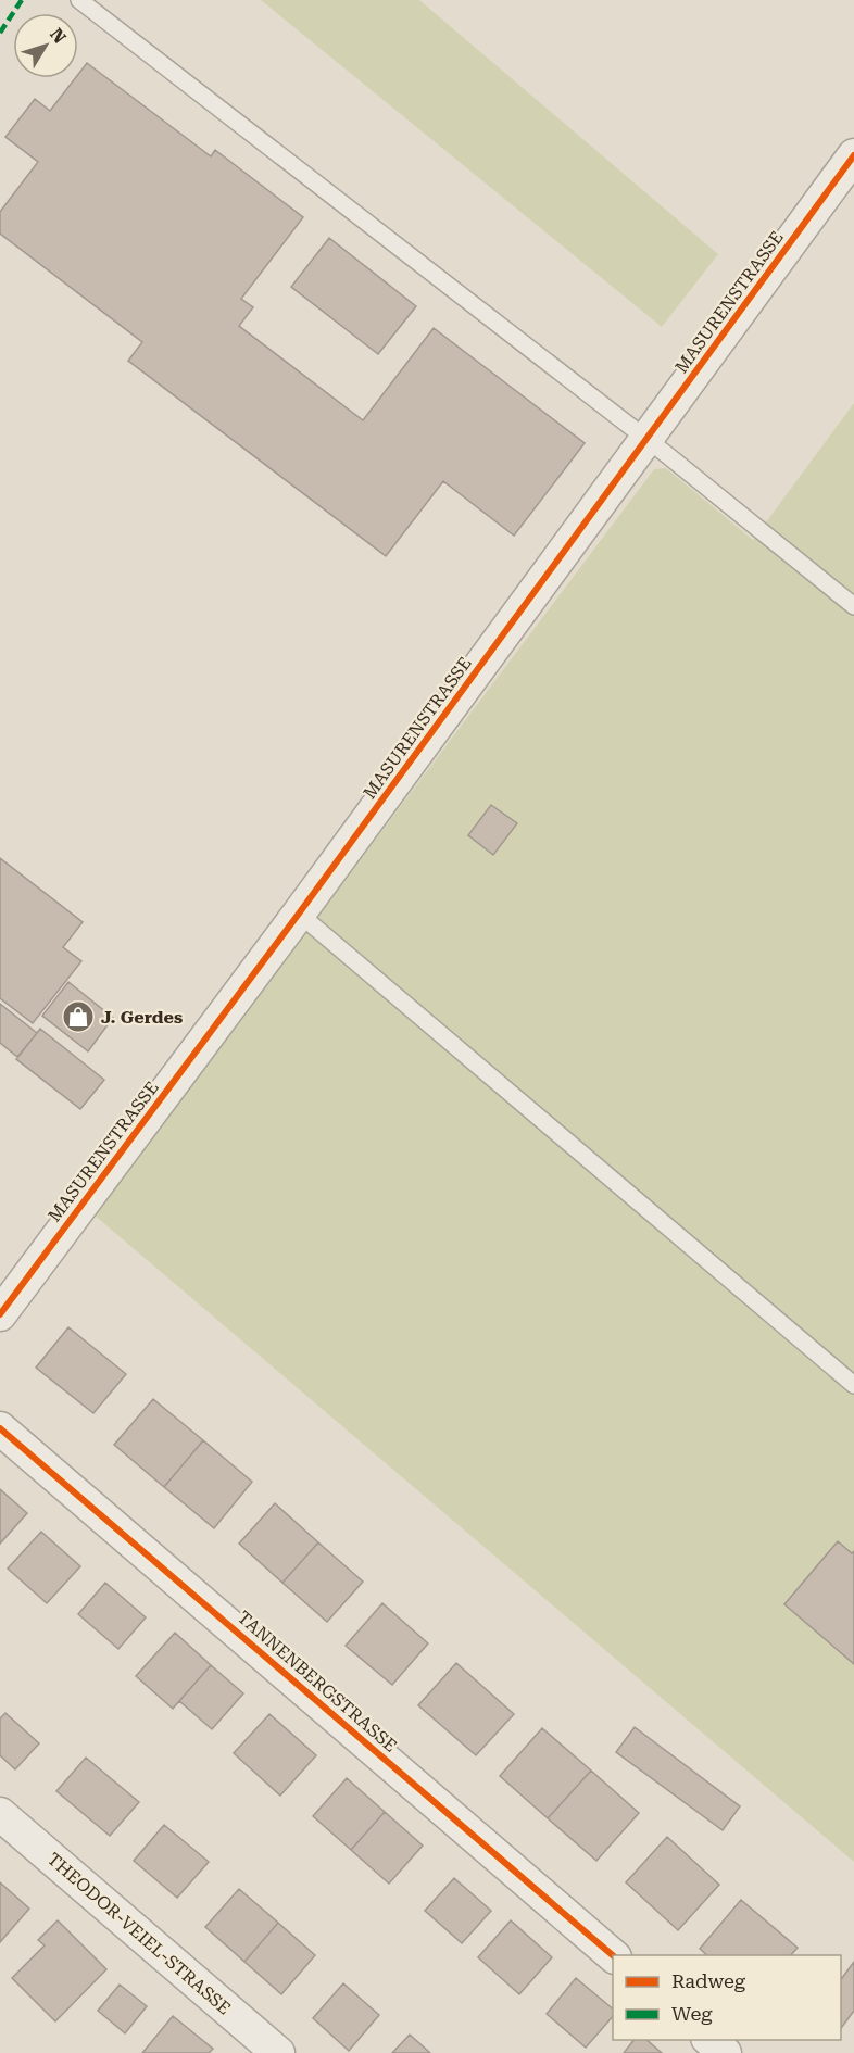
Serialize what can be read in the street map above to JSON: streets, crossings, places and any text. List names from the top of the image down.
{
  "streets": {
    "street": ["MASURENSTRASSE", "TANNENBERGSTRASSE", "THEODOR-VEIEL-STRASSE"]
  },
  "places": {
    "shop": ["J. Gerdes"]
  },
  "legend": ["Radweg", "Weg"],
  "north": "top right"
}
